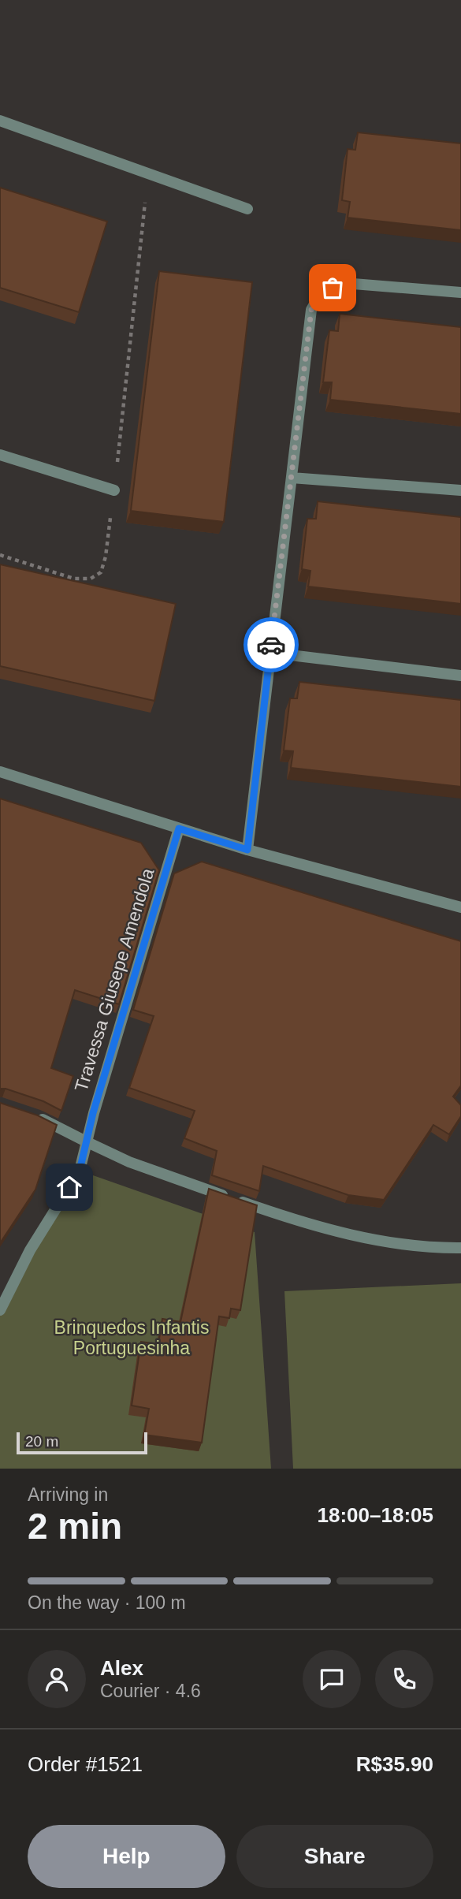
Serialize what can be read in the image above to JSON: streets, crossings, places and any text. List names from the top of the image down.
{
  "streets": {
    "street": ["Travessa Giusepe Amendola"]
  },
  "parks": ["Brinquedos Infantis Portuguesinha"],
  "scale_bar": "20 m",
  "page": {
    "scale": "20 m",
    "heading": ["2 min", "Arriving in", "18:00–18:05"],
    "panel": [
      "Alex",
      "Courier · 4.6",
      "Order #1521",
      "R$35.90"
    ],
    "bar": "On the way · 100 m",
    "buttons": ["Help", "Share"]
  }
}
